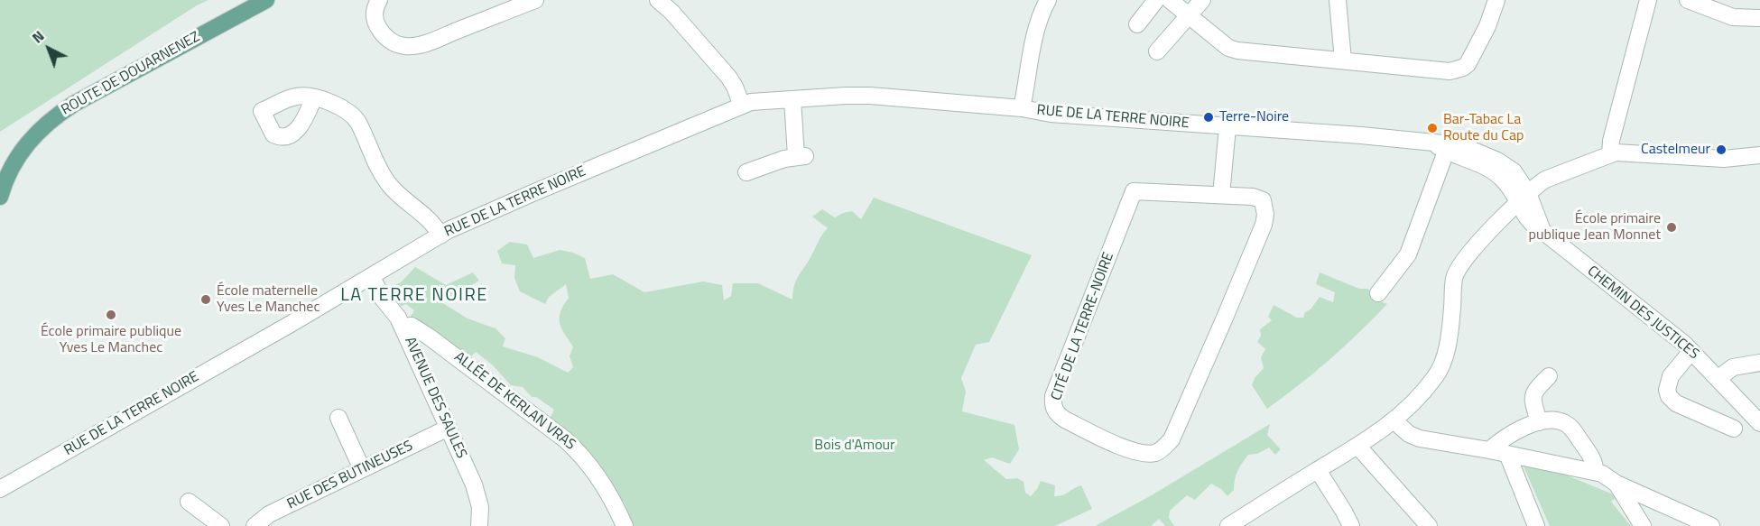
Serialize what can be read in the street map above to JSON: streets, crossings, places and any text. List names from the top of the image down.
{
  "streets": {
    "main road": ["ROUTE DE DOUARNENEZ"],
    "street": [
      "RUE DE LA TERRE NOIRE",
      "CHEMIN DES JUSTICES",
      "CITÉ DE LA TERRE-NOIRE",
      "AVENUE DES SAULES",
      "ALLÉE DE KERLAN VRAS",
      "RUE DES BUTINEUSES"
    ]
  },
  "crossings": [
    ["RUE DE LA TERRE NOIRE", "CHEMIN DES JUSTICES"],
    ["RUE DE LA TERRE NOIRE", "AVENUE DES SAULES"],
    ["AVENUE DES SAULES", "ALLÉE DE KERLAN VRAS"],
    ["AVENUE DES SAULES", "RUE DES BUTINEUSES"]
  ],
  "districts": ["LA TERRE NOIRE"],
  "parks": ["Bois d'Amour"],
  "places": [
    "Terre-Noire",
    "Bar-Tabac La Route du Cap",
    "Castelmeur",
    "École primaire publique Jean Monnet",
    "École maternelle Yves Le Manchec",
    "École primaire publique Yves Le Manchec"
  ],
  "north": "top left"
}
